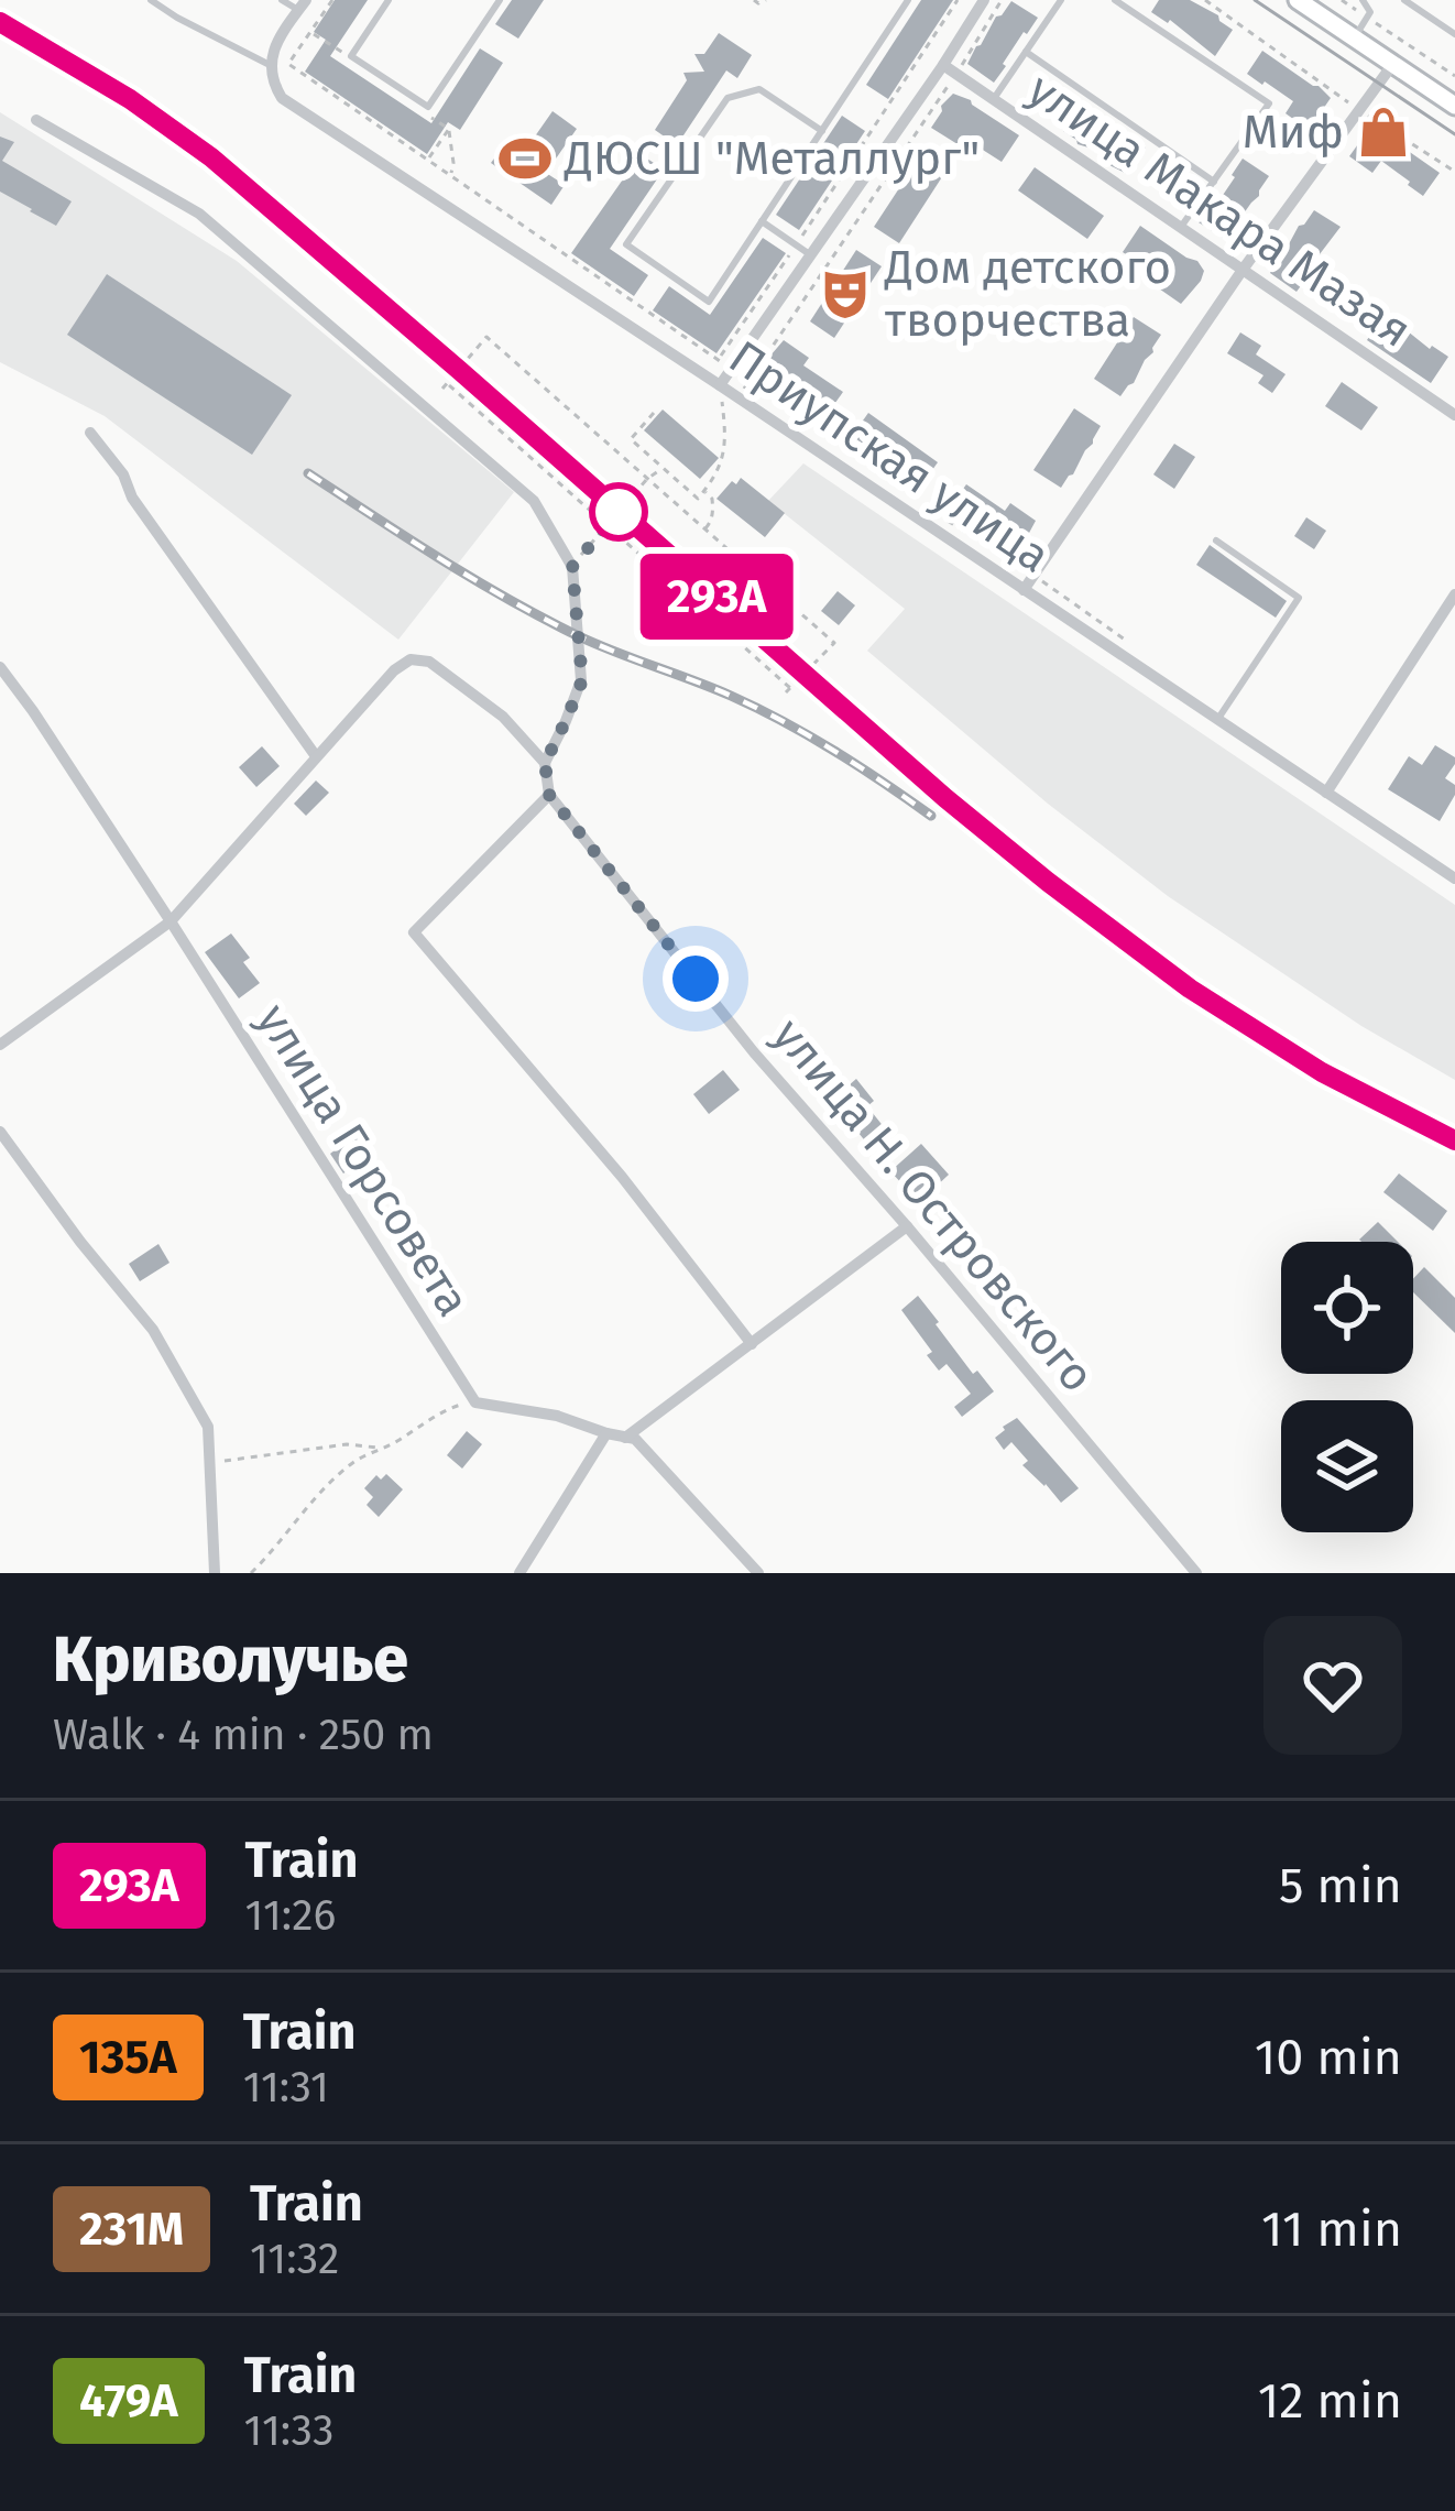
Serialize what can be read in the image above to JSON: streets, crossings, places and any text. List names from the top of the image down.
{
  "streets": {
    "street": [
      "улица Макара Мазая",
      "Приупская улица",
      "улица Горсовета",
      "улица Н. Островского"
    ]
  },
  "places": {
    "shop": ["Миф"],
    "sports": ["ДЮСШ \"Металлург\""],
    "theatre": ["Дом детского творчества"]
  },
  "page": {
    "on_map": "293А",
    "heading": ["Криволучье", "Walk · 4 min · 250 m"],
    "list": [
      {
        "mark": "293А",
        "name": "Train",
        "note": "11:26",
        "value": "5 min"
      },
      {
        "mark": "135А",
        "name": "Train",
        "note": "11:31",
        "value": "10 min"
      },
      {
        "mark": "231М",
        "name": "Train",
        "note": "11:32",
        "value": "11 min"
      },
      {
        "mark": "479А",
        "name": "Train",
        "note": "11:33",
        "value": "12 min"
      }
    ]
  }
}
